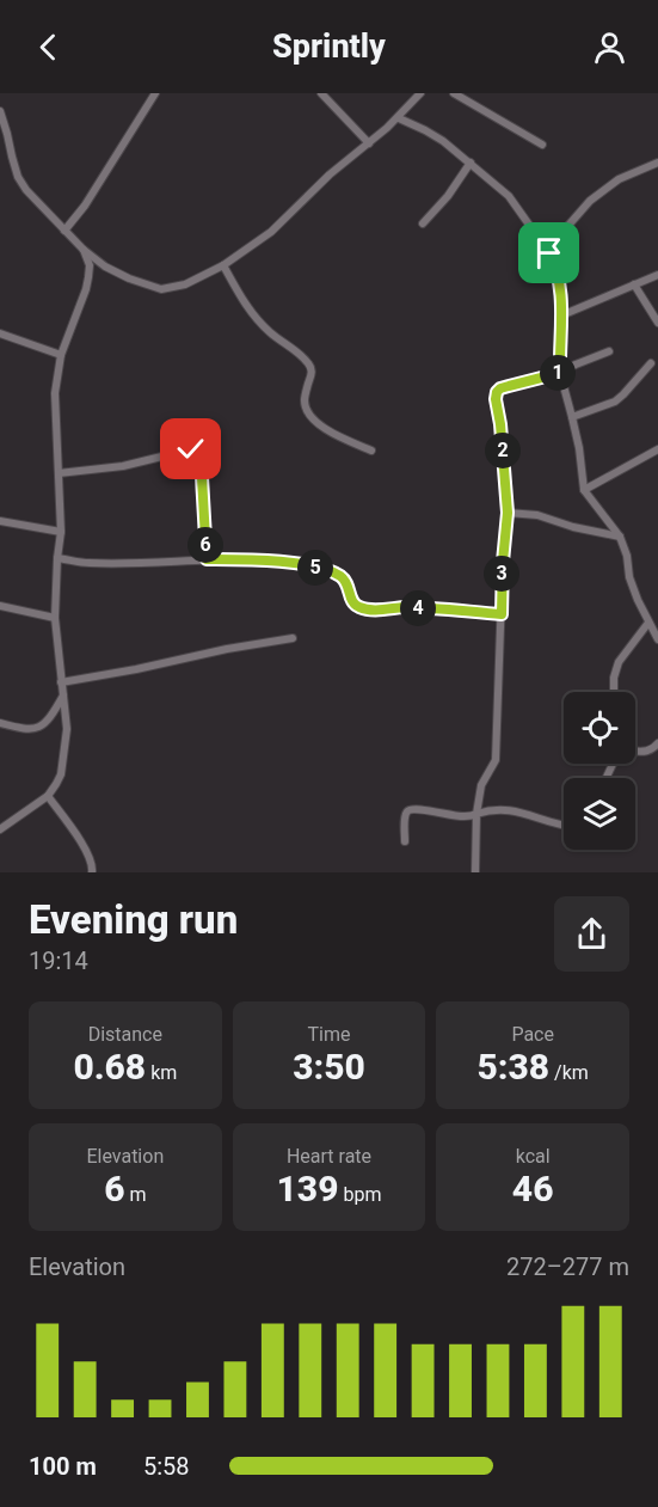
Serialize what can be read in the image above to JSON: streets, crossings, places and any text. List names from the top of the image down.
{
  "page": {
    "header": "Sprintly",
    "pins": [
      "1",
      "2",
      "6",
      "5",
      "3",
      "4"
    ],
    "heading": ["Evening run", "19:14"],
    "stats": [
      ["Distance", "0.68 km"],
      ["Time", "3:50"],
      ["Pace", "5:38 /km"],
      ["Elevation", "6 m"],
      ["Heart rate", "139 bpm"],
      ["kcal", "46"]
    ],
    "chart": ["Elevation", "272–277 m"],
    "list": [
      {
        "name": "100 m",
        "note": "5:58"
      }
    ]
  }
}
